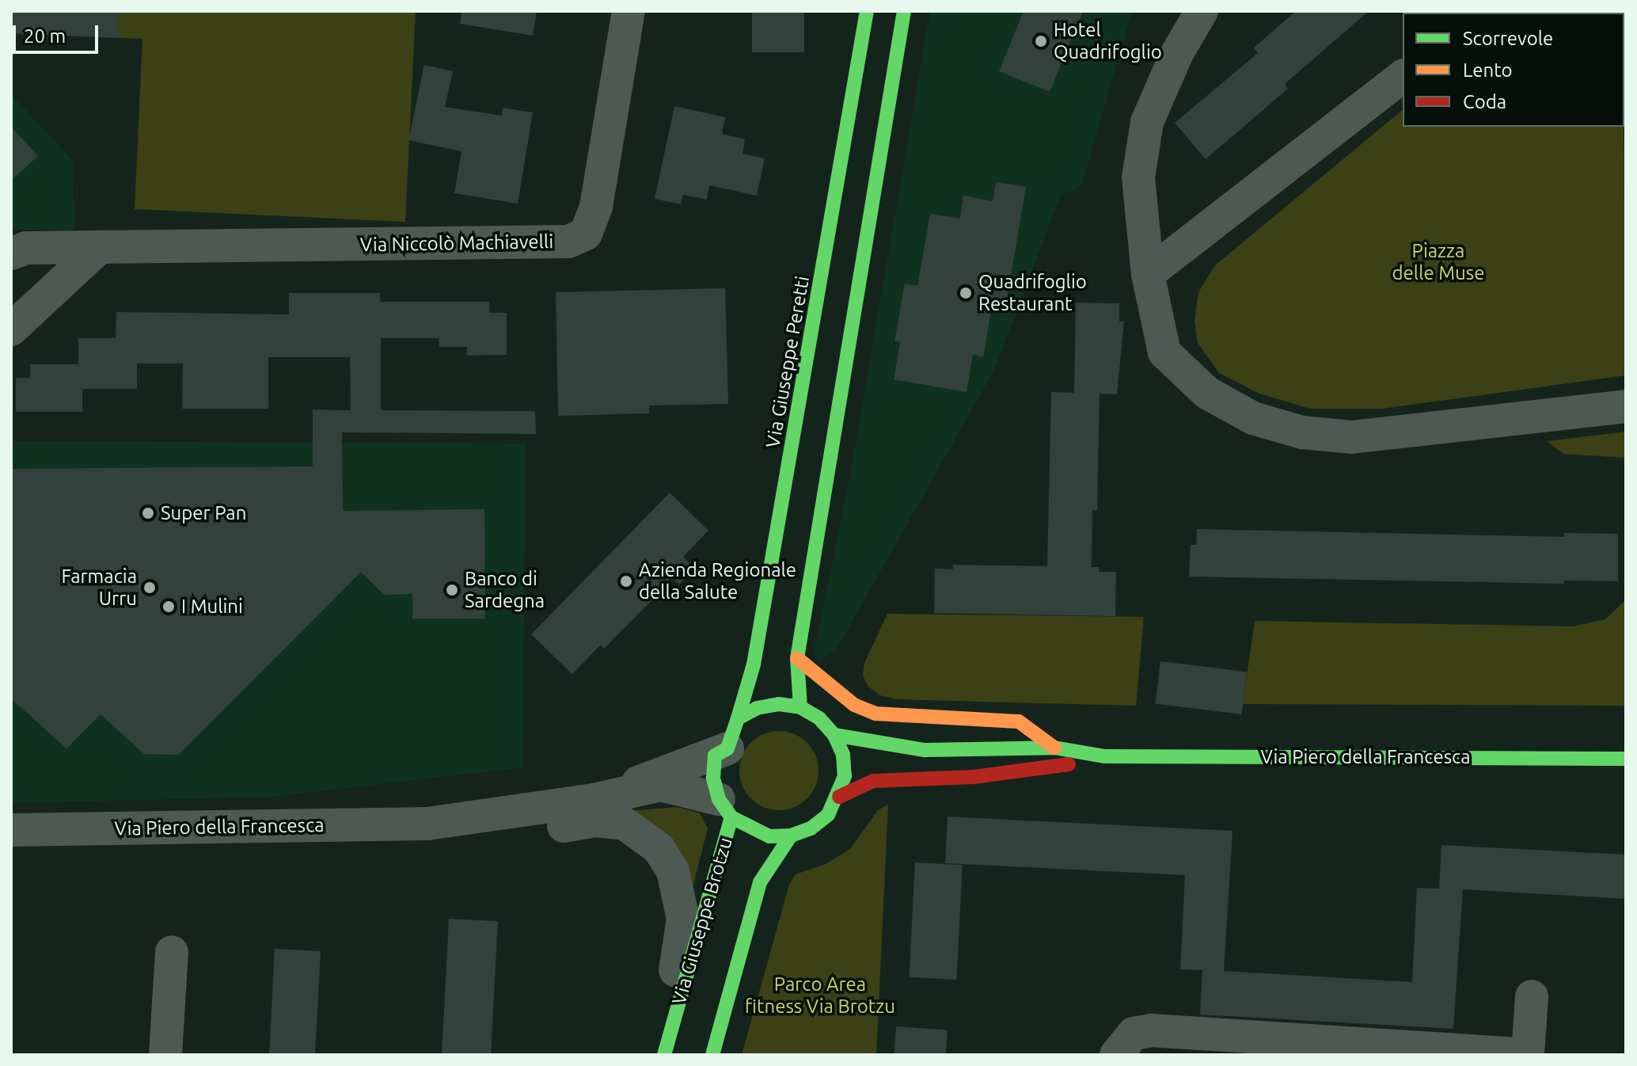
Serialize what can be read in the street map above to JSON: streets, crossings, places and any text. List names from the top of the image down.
{
  "streets": {
    "street": [
      "Via Niccolò Machiavelli",
      "Via Giuseppe Peretti",
      "Via Piero della Francesca",
      "Via Giuseppe Brotzu"
    ]
  },
  "crossings": [
    ["Via Giuseppe Peretti", "Via Piero della Francesca"],
    ["Via Giuseppe Peretti", "Via Giuseppe Brotzu"],
    ["Via Piero della Francesca", "Via Giuseppe Brotzu"]
  ],
  "parks": ["Piazza delle Muse", "Parco Area fitness Via Brotzu"],
  "places": [
    "Hotel Quadrifoglio",
    "Quadrifoglio Restaurant",
    "Super Pan",
    "Azienda Regionale della Salute",
    "Farmacia Urru",
    "Banco di Sardegna",
    "I Mulini"
  ],
  "legend": ["Scorrevole", "Lento", "Coda"],
  "scale_bar": "20 m"
}
